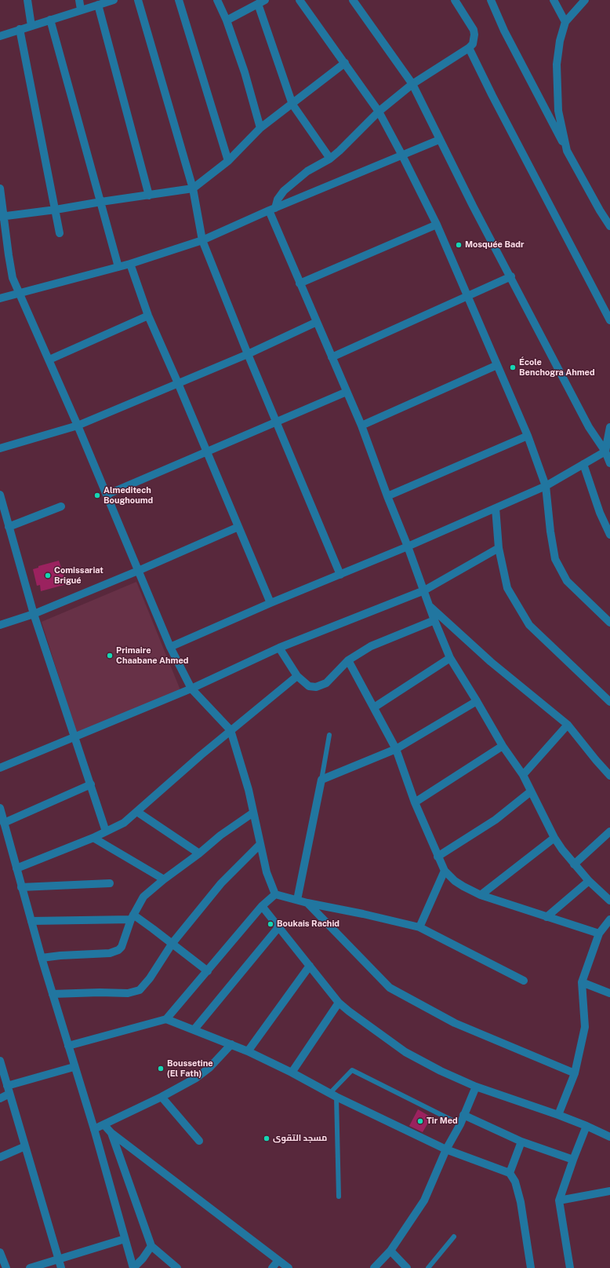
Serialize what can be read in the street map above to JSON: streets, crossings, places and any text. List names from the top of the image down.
{
  "places": [
    "Mosquée Badr",
    "École Benchogra Ahmed",
    "Almeditech Boughoumd",
    "Comissariat Brigué",
    "Primaire Chaabane Ahmed",
    "Boukais Rachid",
    "Boussetine (El Fath)",
    "Tir Med",
    "مسجد التقوى"
  ]
}
